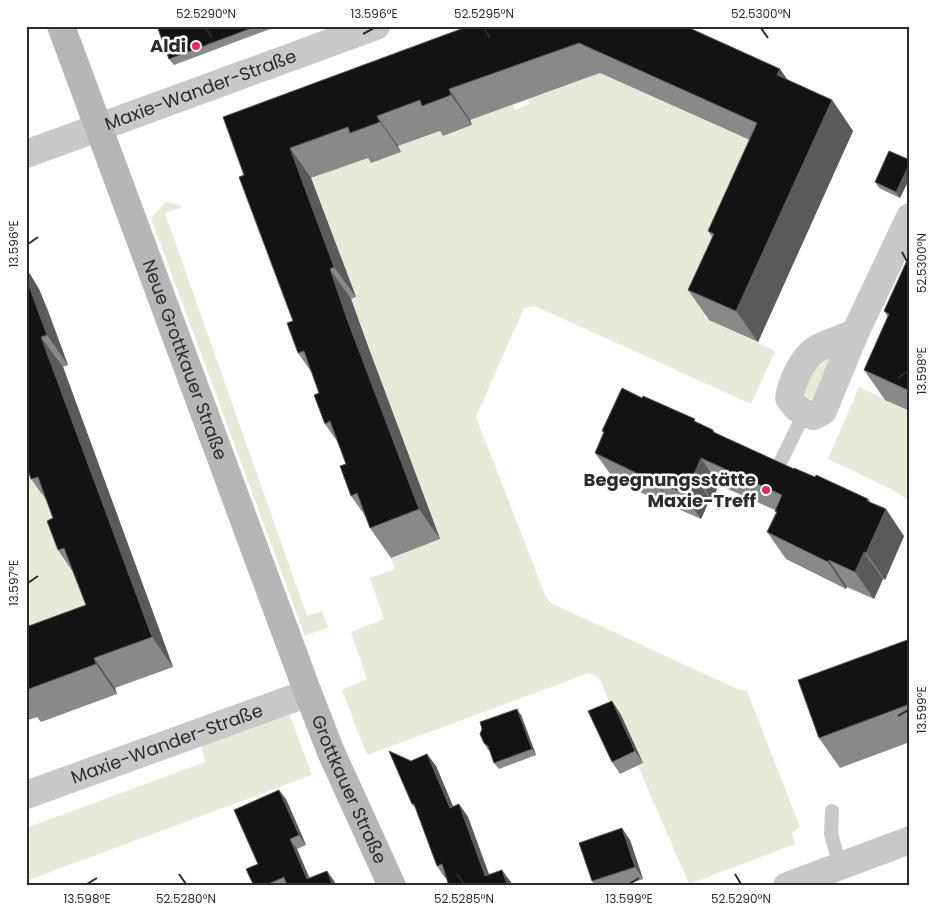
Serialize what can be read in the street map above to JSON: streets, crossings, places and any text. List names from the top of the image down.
{
  "streets": {
    "street": ["Maxie-Wander-Straße", "Neue Grottkauer Straße", "Grottkauer Straße"]
  },
  "crossings": [
    ["Maxie-Wander-Straße", "Neue Grottkauer Straße"],
    ["Maxie-Wander-Straße", "Grottkauer Straße"],
    ["Neue Grottkauer Straße", "Grottkauer Straße"]
  ],
  "places": ["Aldi", "Begegnungsstätte Maxie-Treff"],
  "coordinates": [
    "52.5290°N",
    "13.596°E",
    "52.5295°N",
    "52.5300°N",
    "13.598°E",
    "13.597°E",
    "13.599°E",
    "52.5280°N",
    "52.5285°N"
  ]
}
